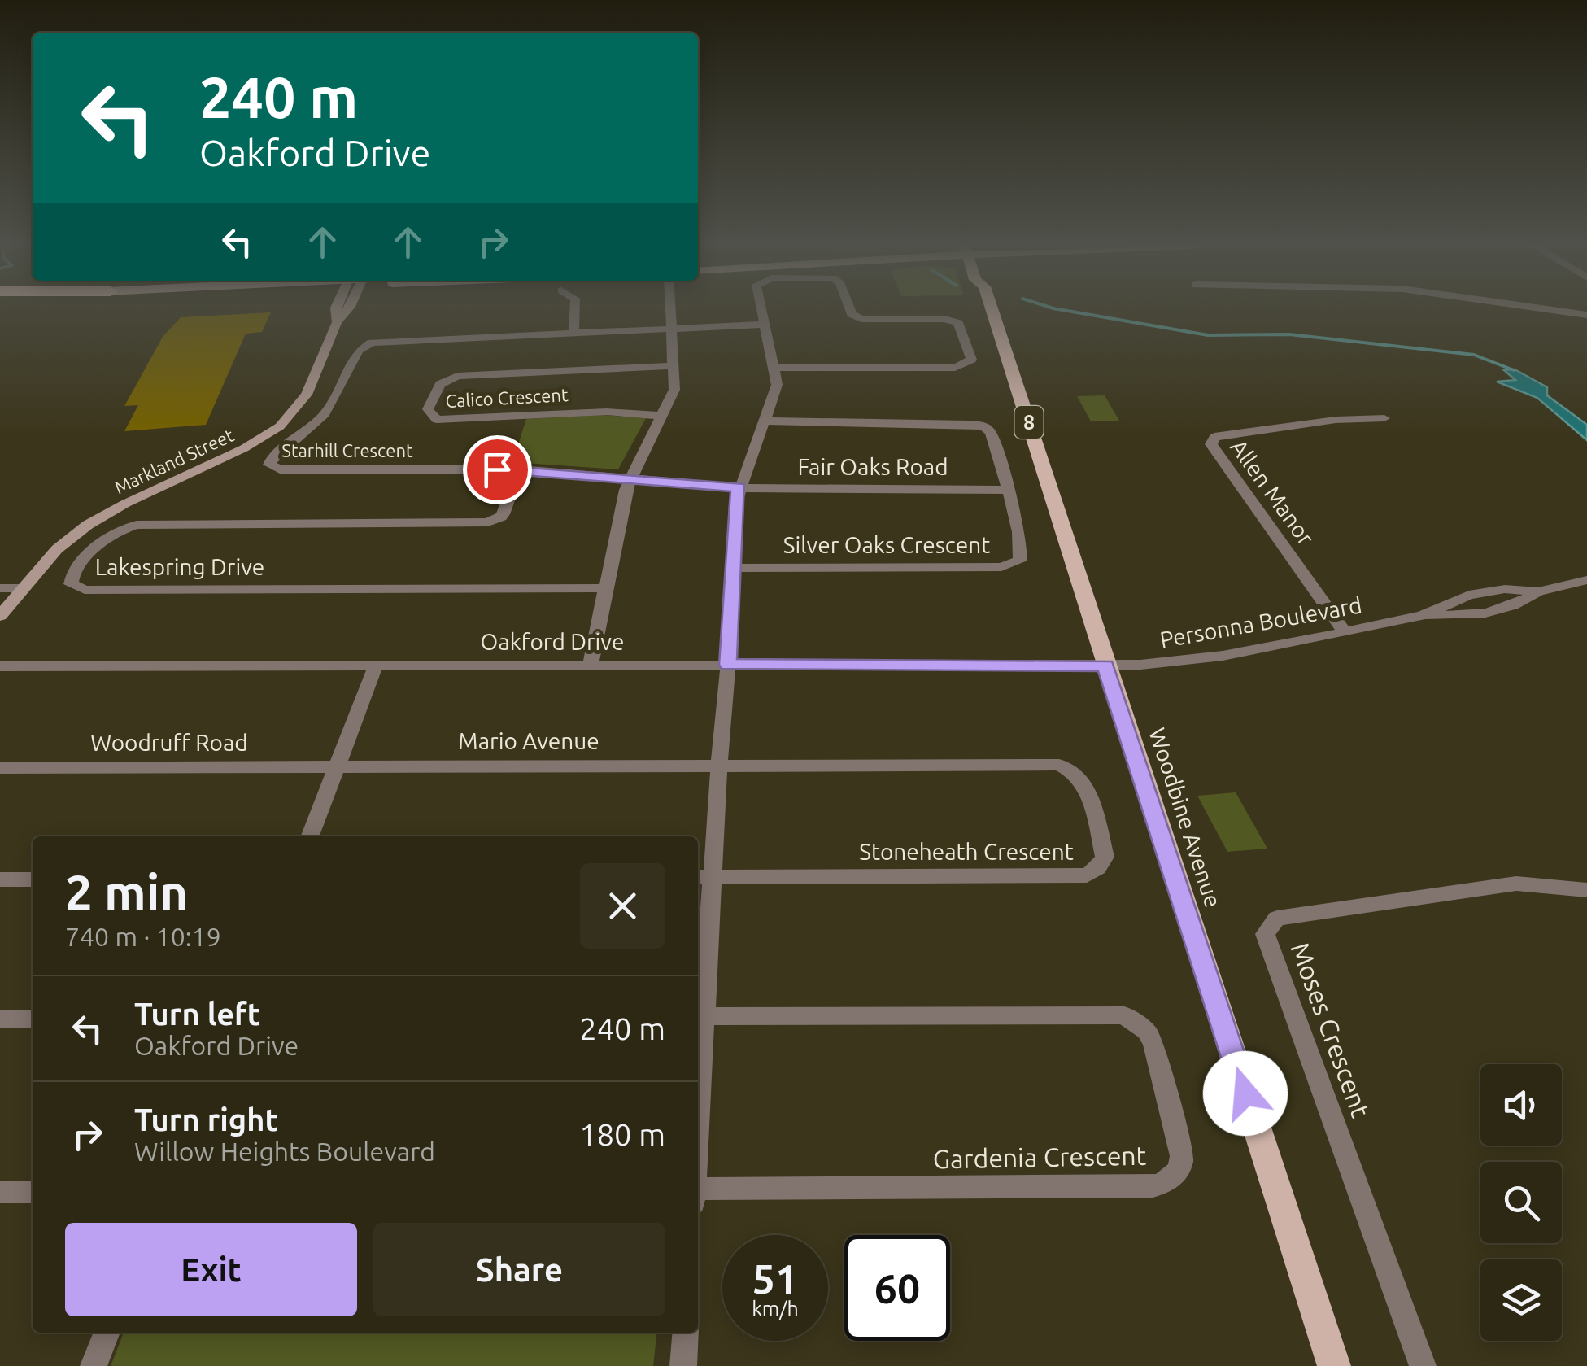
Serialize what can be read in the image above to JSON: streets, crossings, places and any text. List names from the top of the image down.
{
  "streets": {
    "main road": ["8", "Woodbine Avenue"],
    "street": [
      "Calico Crescent",
      "Starhill Crescent",
      "Markland Street",
      "Fair Oaks Road",
      "Allen Manor",
      "Silver Oaks Crescent",
      "Lakespring Drive",
      "Personna Boulevard",
      "Oakford Drive",
      "Mario Avenue",
      "Woodruff Road",
      "Stoneheath Crescent",
      "Moses Crescent",
      "Gardenia Crescent"
    ]
  },
  "crossings": [
    ["Starhill Crescent", "Fair Oaks Road"],
    ["Starhill Crescent", "Lakespring Drive"],
    ["Fair Oaks Road", "Silver Oaks Crescent"],
    ["Allen Manor", "Personna Boulevard"],
    ["Personna Boulevard", "Oakford Drive"],
    ["Personna Boulevard", "Woodbine Avenue"],
    ["Oakford Drive", "Woodbine Avenue"],
    ["Mario Avenue", "Woodruff Road"],
    ["Mario Avenue", "Stoneheath Crescent"]
  ],
  "page": {
    "turn": ["240 m", "Oakford Drive"],
    "heading": ["2 min", "740 m · 10:19"],
    "list": [
      {
        "name": "Turn left",
        "note": "Oakford Drive",
        "value": "240 m"
      },
      {
        "name": "Turn right",
        "note": "Willow Heights Boulevard",
        "value": "180 m"
      }
    ],
    "buttons": ["Exit", "Share"],
    "speed": "51 km/h",
    "limit": "60"
  }
}
